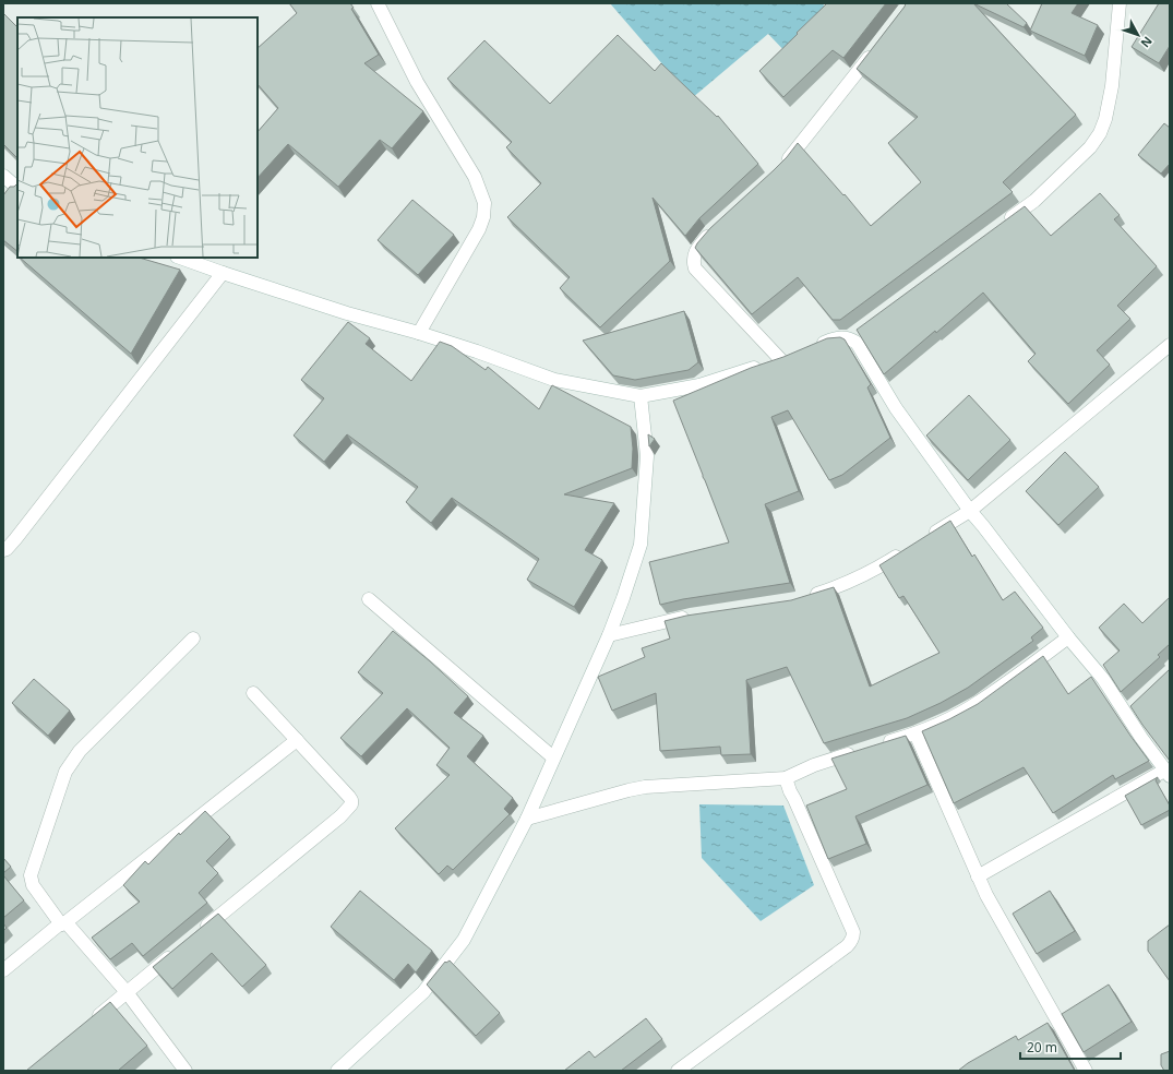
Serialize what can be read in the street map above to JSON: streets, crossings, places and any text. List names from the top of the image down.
{
  "scale_bar": "20 m",
  "north": "bottom right"
}
